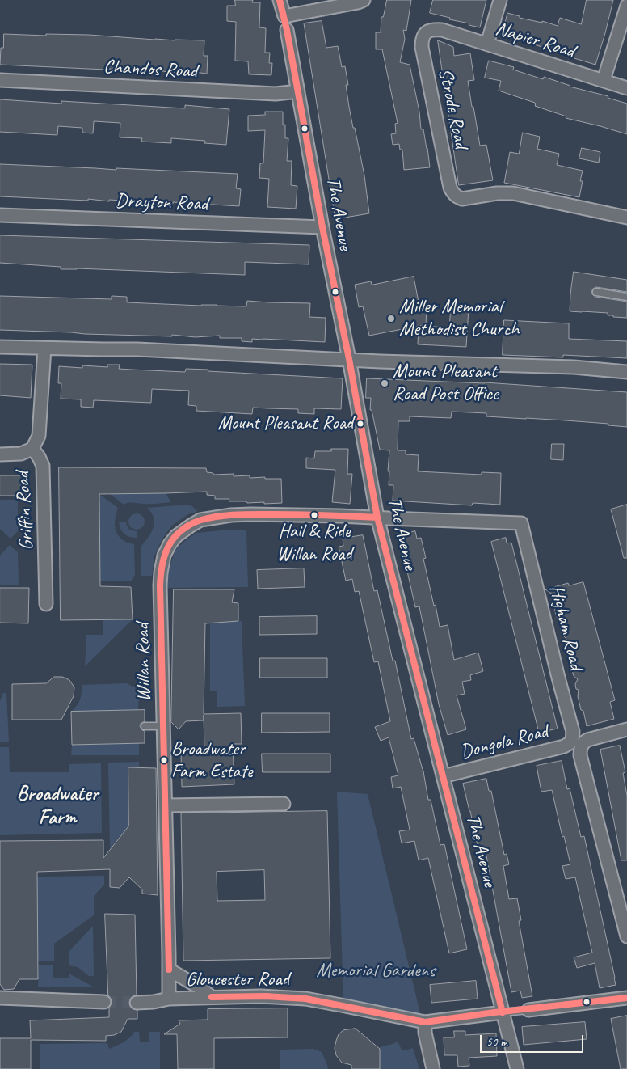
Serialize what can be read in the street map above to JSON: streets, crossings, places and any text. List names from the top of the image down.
{
  "streets": {
    "street": [
      "Napier Road",
      "Chandos Road",
      "Strode Road",
      "Drayton Road",
      "The Avenue",
      "Griffin Road",
      "Higham Road",
      "Willan Road",
      "Dongola Road",
      "Gloucester Road"
    ]
  },
  "crossings": [
    ["Napier Road", "Strode Road"],
    ["Chandos Road", "The Avenue"],
    ["Drayton Road", "The Avenue"],
    ["The Avenue", "Willan Road"],
    ["The Avenue", "Dongola Road"],
    ["The Avenue", "Gloucester Road"],
    ["Higham Road", "Willan Road"],
    ["Higham Road", "Dongola Road"],
    ["Willan Road", "Gloucester Road"]
  ],
  "districts": ["Broadwater Farm"],
  "parks": ["Memorial Gardens"],
  "places": [
    "Miller Memorial Methodist Church",
    "Mount Pleasant Road Post Office",
    "Mount Pleasant Road",
    "Hail & Ride Willan Road",
    "Broadwater Farm Estate"
  ],
  "scale_bar": "50 m"
}
